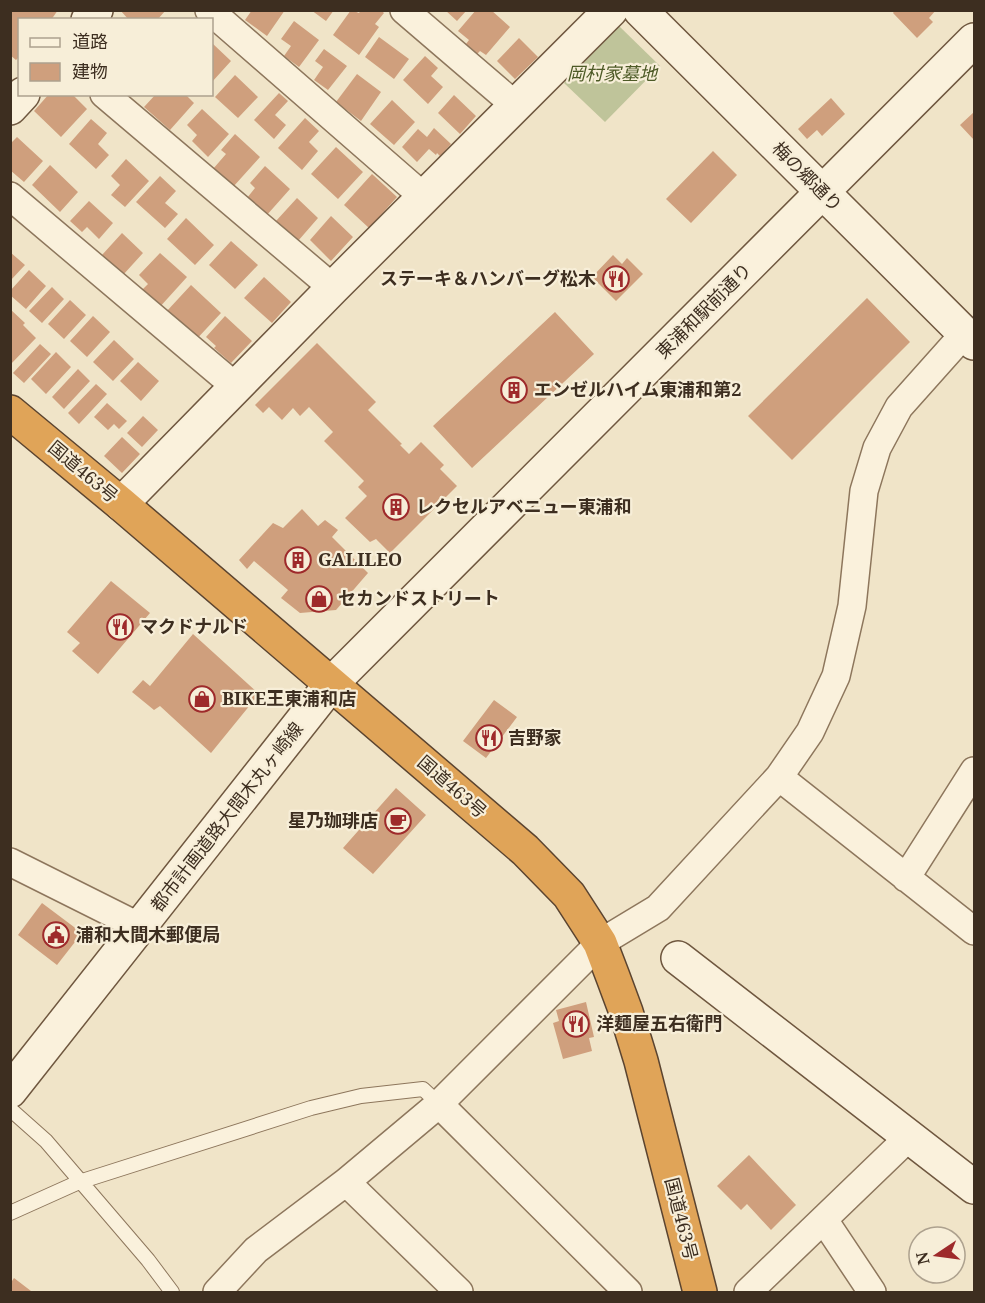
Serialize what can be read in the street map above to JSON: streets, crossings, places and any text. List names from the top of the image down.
{
  "streets": {
    "highway": ["国道463号"],
    "street": ["梅の郷通り", "東浦和駅前通り", "都市計画道路大間木丸ヶ崎線"]
  },
  "crossings": [
    ["梅の郷通り", "東浦和駅前通り"],
    ["東浦和駅前通り", "国道463号"],
    ["東浦和駅前通り", "都市計画道路大間木丸ヶ崎線"],
    ["国道463号", "都市計画道路大間木丸ヶ崎線"]
  ],
  "parks": ["岡村家墓地"],
  "places": {
    "restaurant": [
      "ステーキ＆ハンバーグ松木",
      "マクドナルド",
      "吉野家",
      "洋麺屋五右衛門"
    ],
    "building": ["エンゼルハイム東浦和第2", "レクセルアベニュー東浦和", "GALILEO"],
    "shop": ["セカンドストリート", "BIKE王東浦和店"],
    "cafe": ["星乃珈琲店"],
    "public building": ["浦和大間木郵便局"]
  },
  "legend": ["道路", "建物"],
  "north": "left"
}
